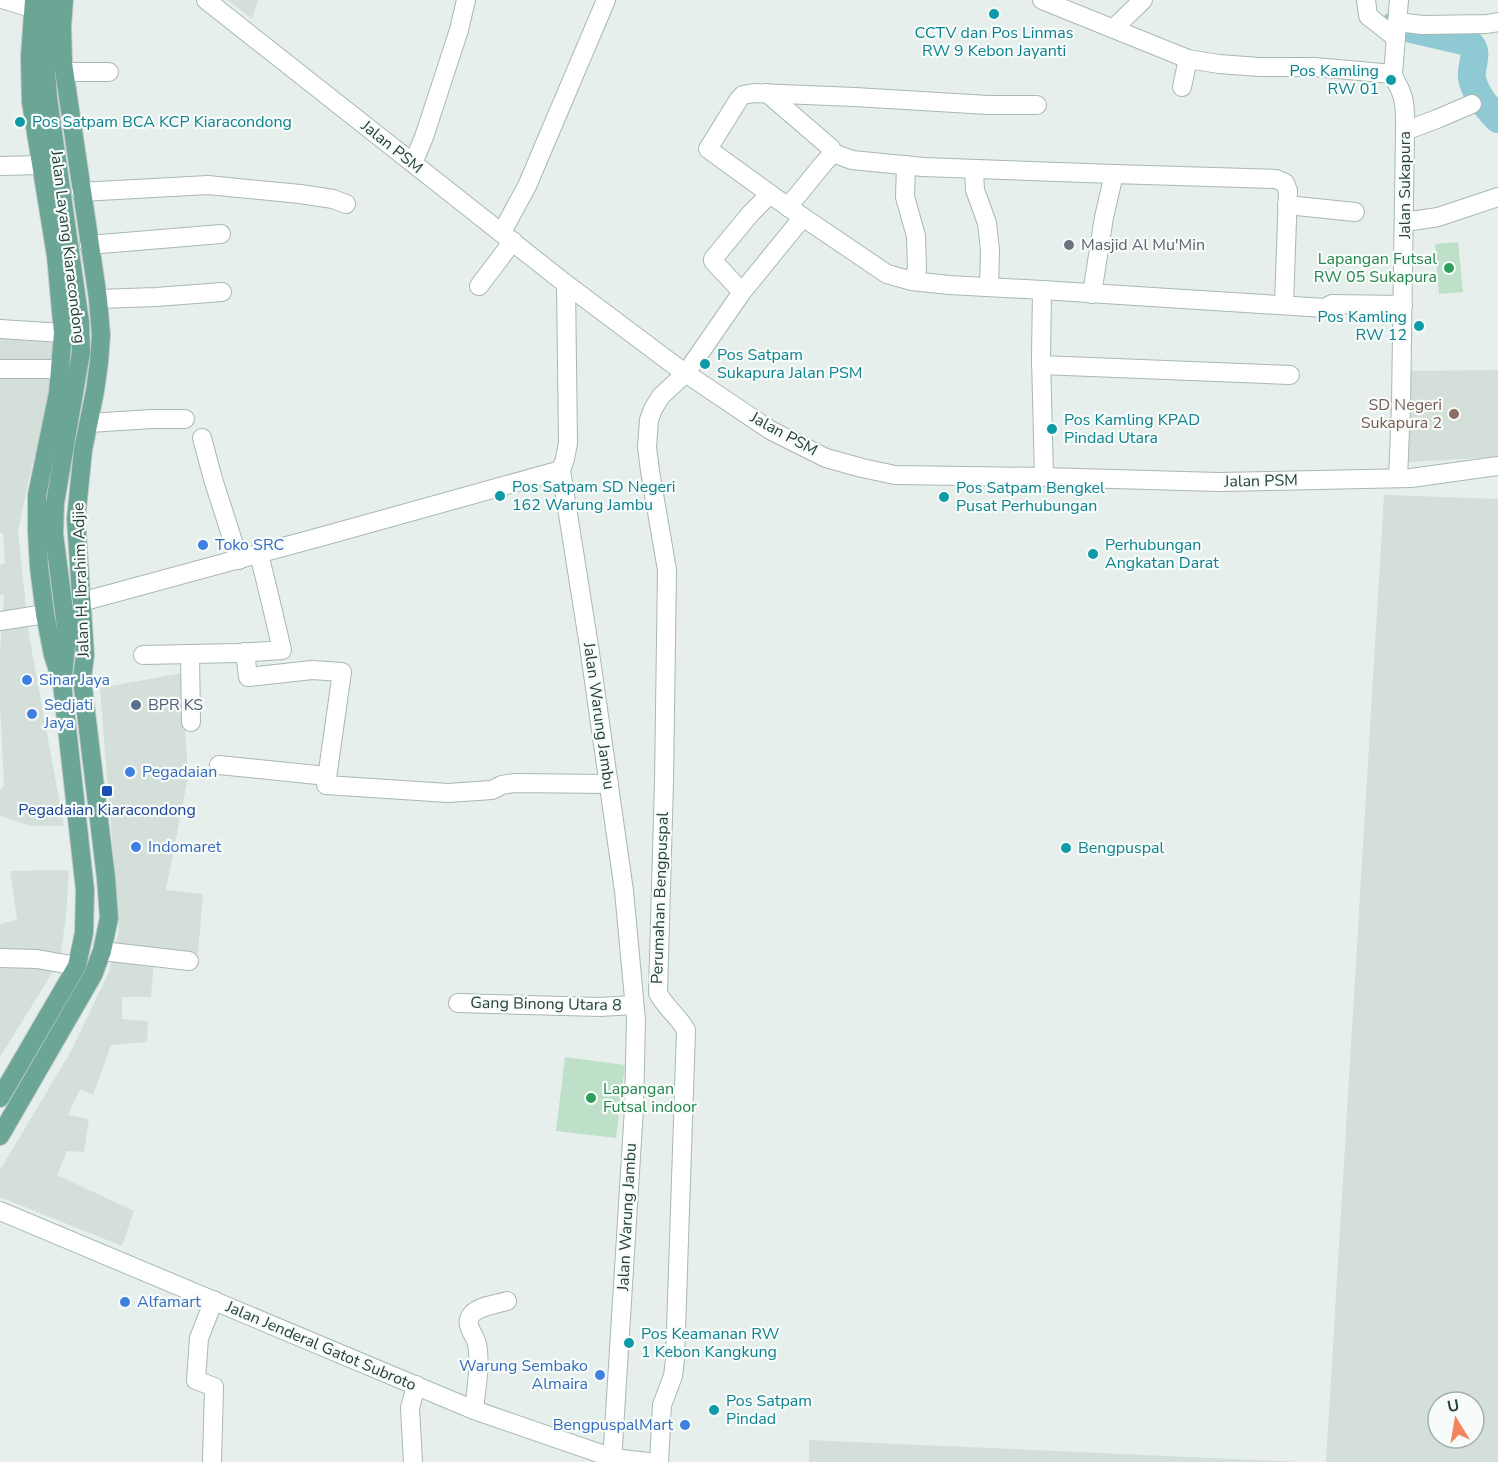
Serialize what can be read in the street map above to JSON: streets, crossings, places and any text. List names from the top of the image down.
{
  "streets": {
    "main road": ["Jalan Layang Kiaracondong", "Jalan H. Ibrahim Adjie"],
    "street": [
      "Jalan PSM",
      "Jalan Sukapura",
      "Jalan Warung Jambu",
      "Perumahan Bengpuspal",
      "Gang Binong Utara 8",
      "Jalan Jenderal Gatot Subroto"
    ]
  },
  "crossings": [
    ["Jalan PSM", "Jalan Sukapura"],
    ["Jalan PSM", "Perumahan Bengpuspal"],
    ["Jalan Layang Kiaracondong", "Jalan H. Ibrahim Adjie"],
    ["Jalan Warung Jambu", "Gang Binong Utara 8"],
    ["Jalan Warung Jambu", "Jalan Jenderal Gatot Subroto"]
  ],
  "places": {
    "other": [
      "CCTV dan Pos Linmas RW 9 Kebon Jayanti",
      "Pos Kamling RW 01",
      "Pos Satpam BCA KCP Kiaracondong",
      "Masjid Al Mu'Min",
      "Lapangan Futsal RW 05 Sukapura",
      "Pos Kamling RW 12",
      "Pos Satpam Sukapura Jalan PSM",
      "SD Negeri Sukapura 2",
      "Pos Kamling KPAD Pindad Utara",
      "Pos Satpam SD Negeri 162 Warung Jambu",
      "Pos Satpam Bengkel Pusat Perhubungan",
      "Toko SRC",
      "Perhubungan Angkatan Darat",
      "Sinar Jaya",
      "BPR KS",
      "Sedjati Jaya",
      "Pegadaian",
      "Indomaret",
      "Bengpuspal",
      "Lapangan Futsal indoor",
      "Alfamart",
      "Pos Keamanan RW 1 Kebon Kangkung",
      "Warung Sembako Almaira",
      "Pos Satpam Pindad",
      "BengpuspalMart"
    ],
    "transit": ["Pegadaian Kiaracondong"]
  },
  "north": "top"
}
